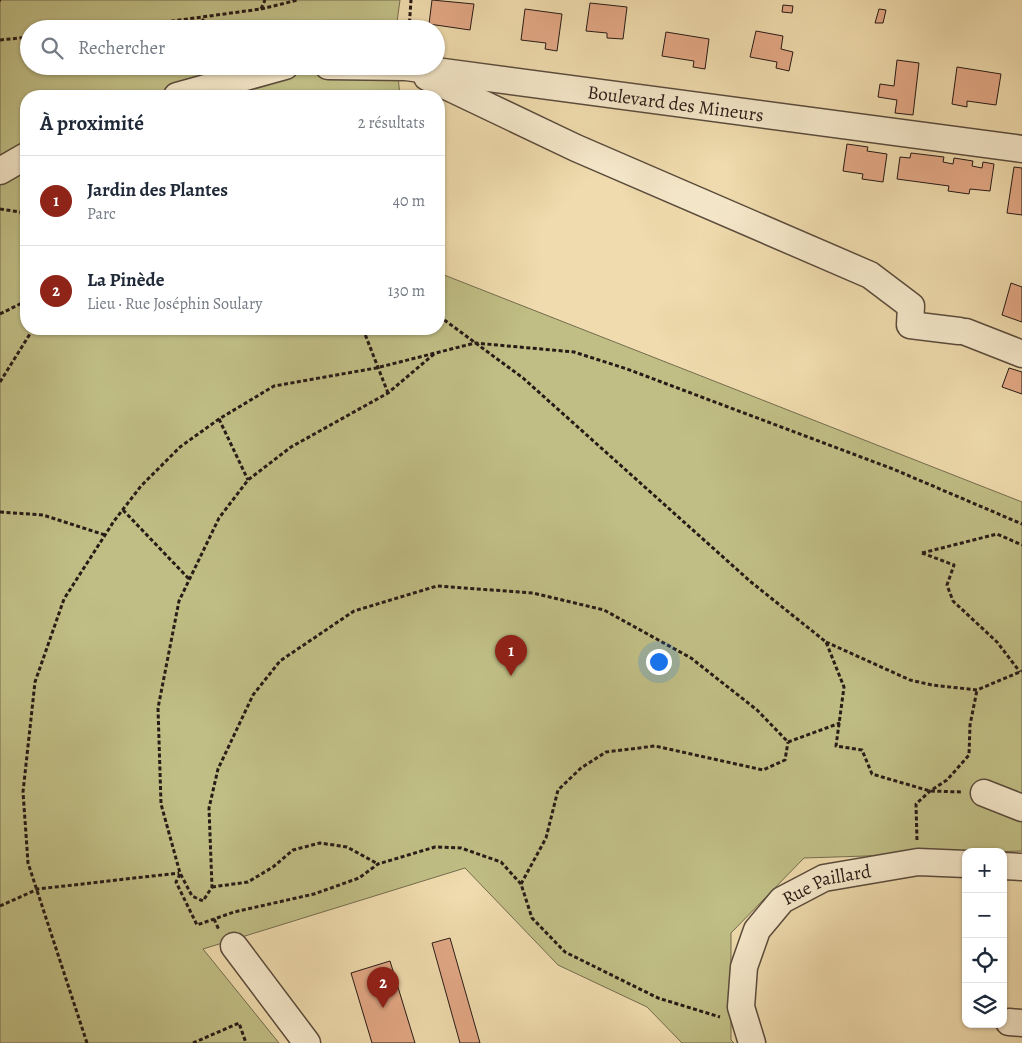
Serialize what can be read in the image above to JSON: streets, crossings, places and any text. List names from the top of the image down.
{
  "streets": {
    "street": ["Boulevard des Mineurs", "Rue Paillard"]
  },
  "page": {
    "search": "Rechercher",
    "heading": ["À proximité", "2 résultats"],
    "list": [
      {
        "mark": "1",
        "name": "Jardin des Plantes",
        "note": "Parc",
        "value": "40 m"
      },
      {
        "mark": "2",
        "name": "La Pinède",
        "note": "Lieu · Rue Joséphin Soulary",
        "value": "130 m"
      }
    ],
    "pins": ["1", "2"],
    "map_buttons": ["+", "−"]
  }
}
